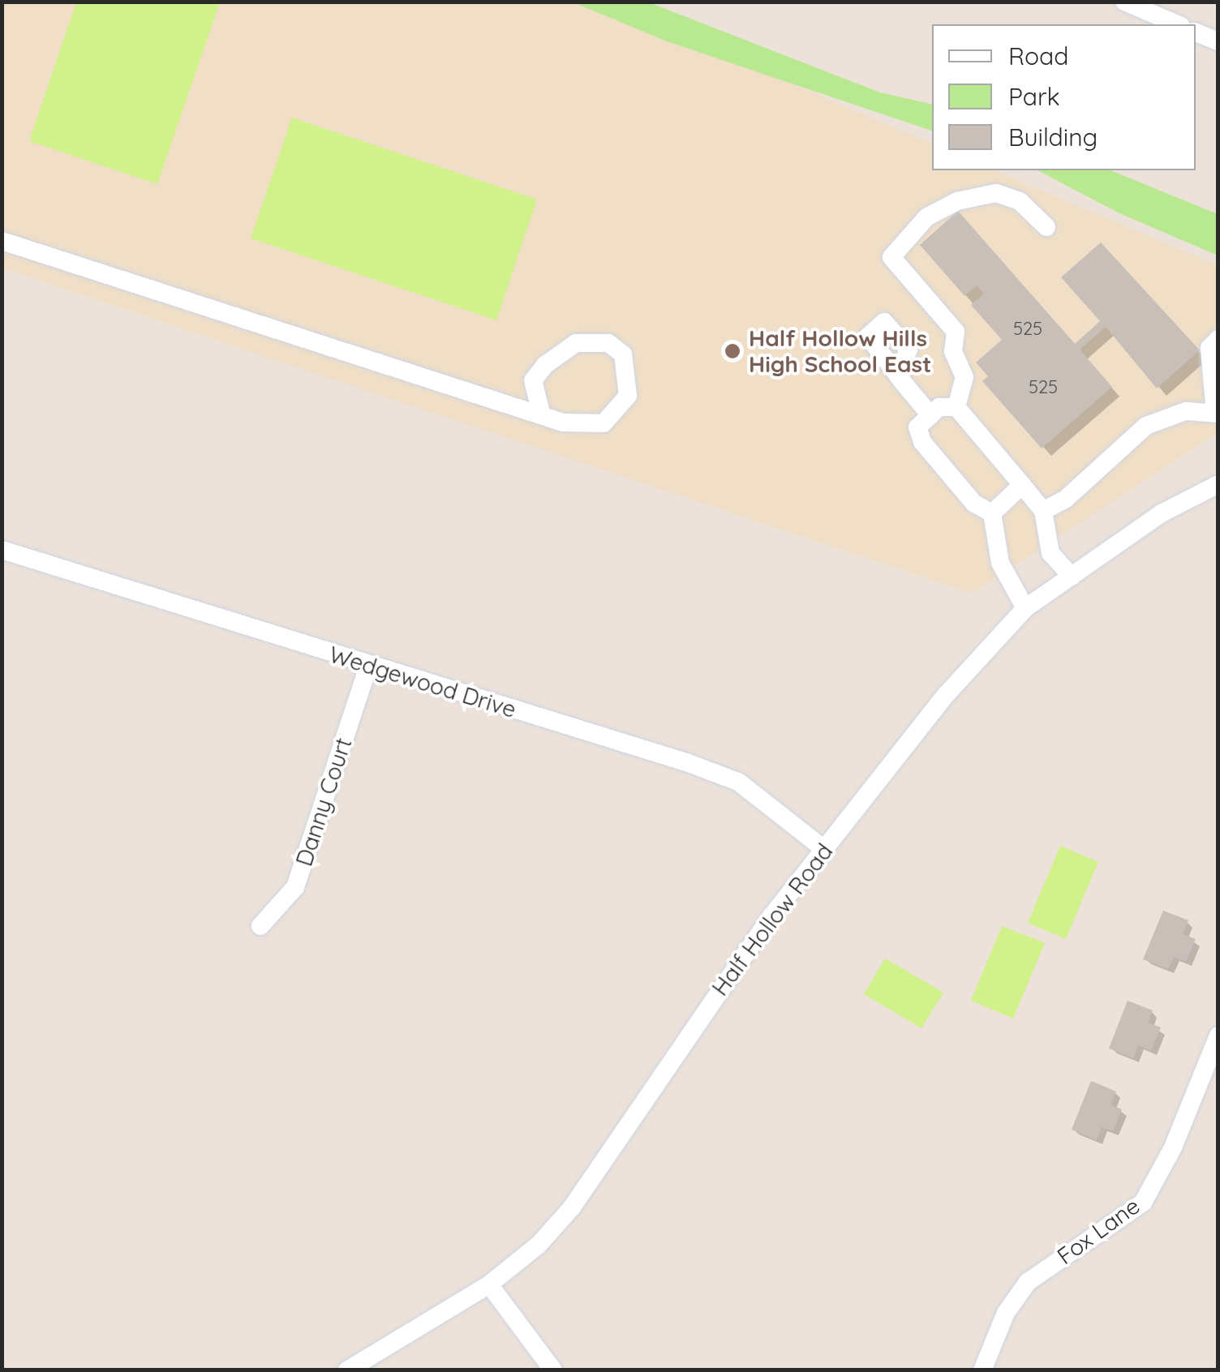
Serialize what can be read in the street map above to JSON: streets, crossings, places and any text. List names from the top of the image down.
{
  "streets": {
    "street": [
      "Wedgewood Drive",
      "Danny Court",
      "Half Hollow Road",
      "Fox Lane"
    ]
  },
  "crossings": [
    ["Wedgewood Drive", "Danny Court"],
    ["Wedgewood Drive", "Half Hollow Road"]
  ],
  "places": ["Half Hollow Hills High School East"],
  "house_numbers": ["525", "525"],
  "legend": ["Road", "Park", "Building"]
}
